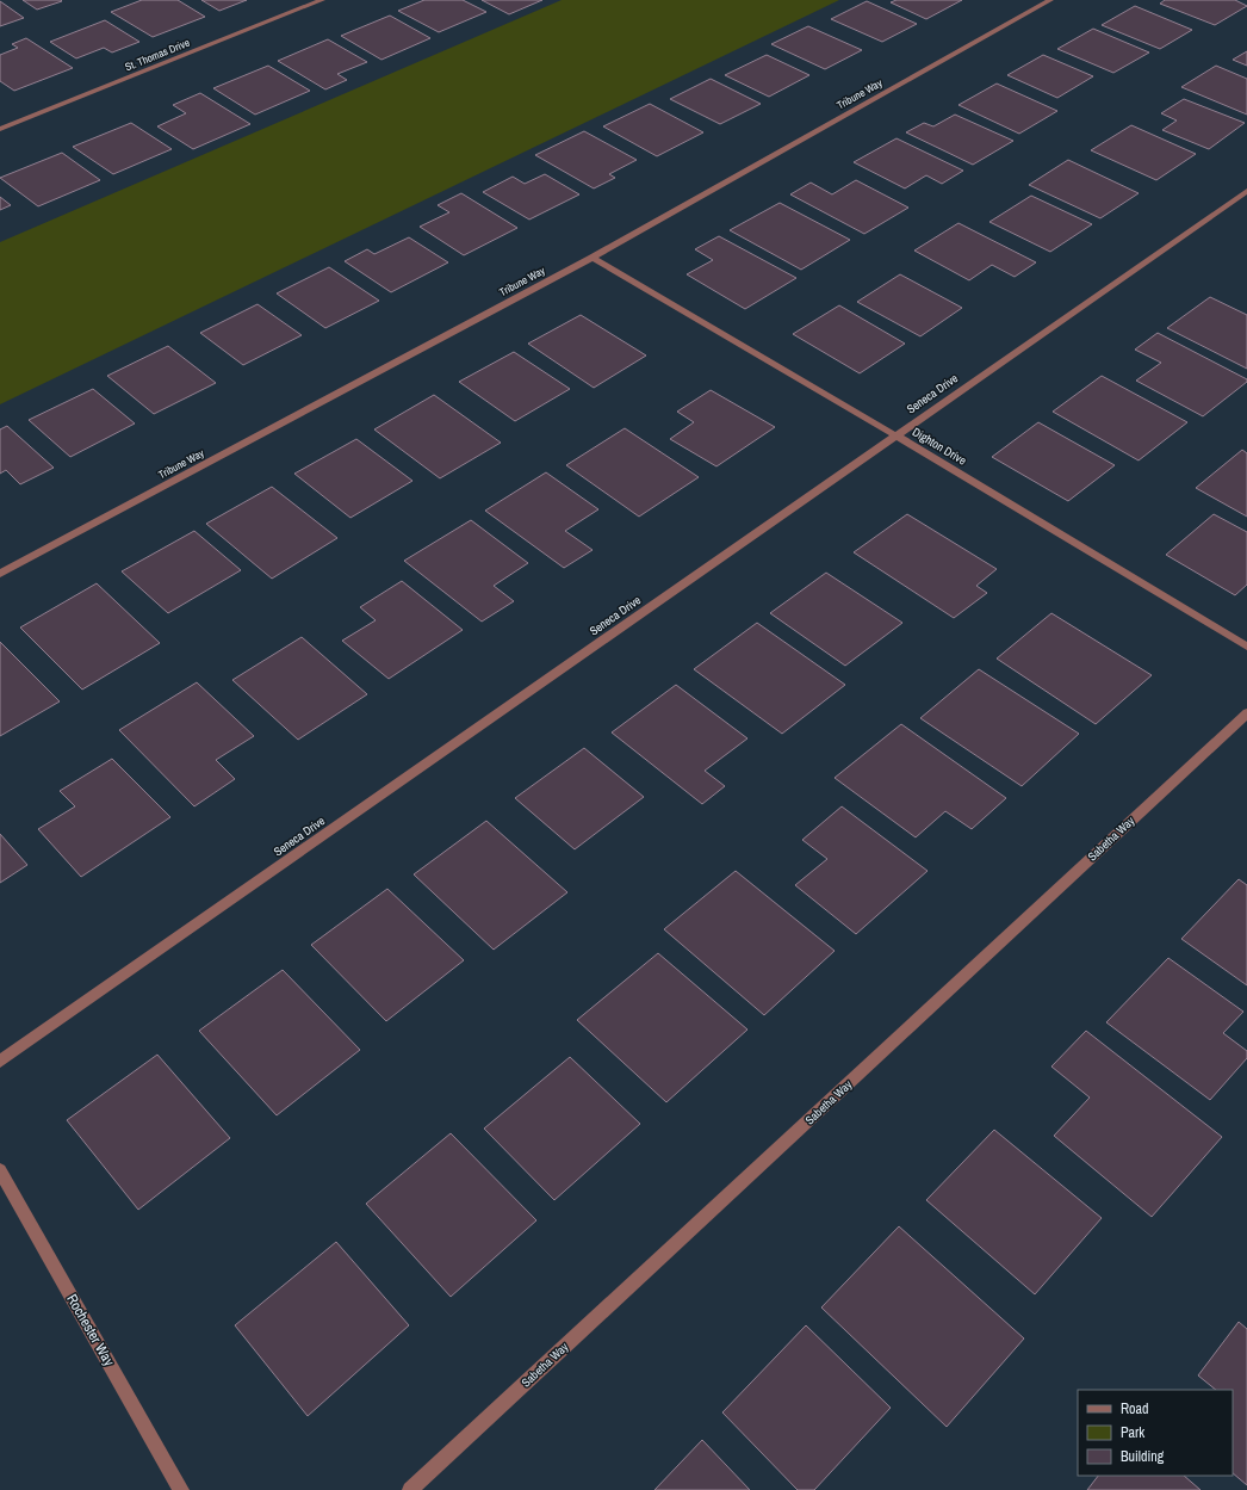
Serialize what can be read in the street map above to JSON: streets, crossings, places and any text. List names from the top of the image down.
{
  "streets": {
    "street": [
      "St. Thomas Drive",
      "Tribune Way",
      "Seneca Drive",
      "Dighton Drive",
      "Sabetha Way",
      "Rochester Way"
    ]
  },
  "crossings": [
    ["Tribune Way", "Dighton Drive"],
    ["Seneca Drive", "Dighton Drive"]
  ],
  "legend": ["Road", "Park", "Building"]
}
